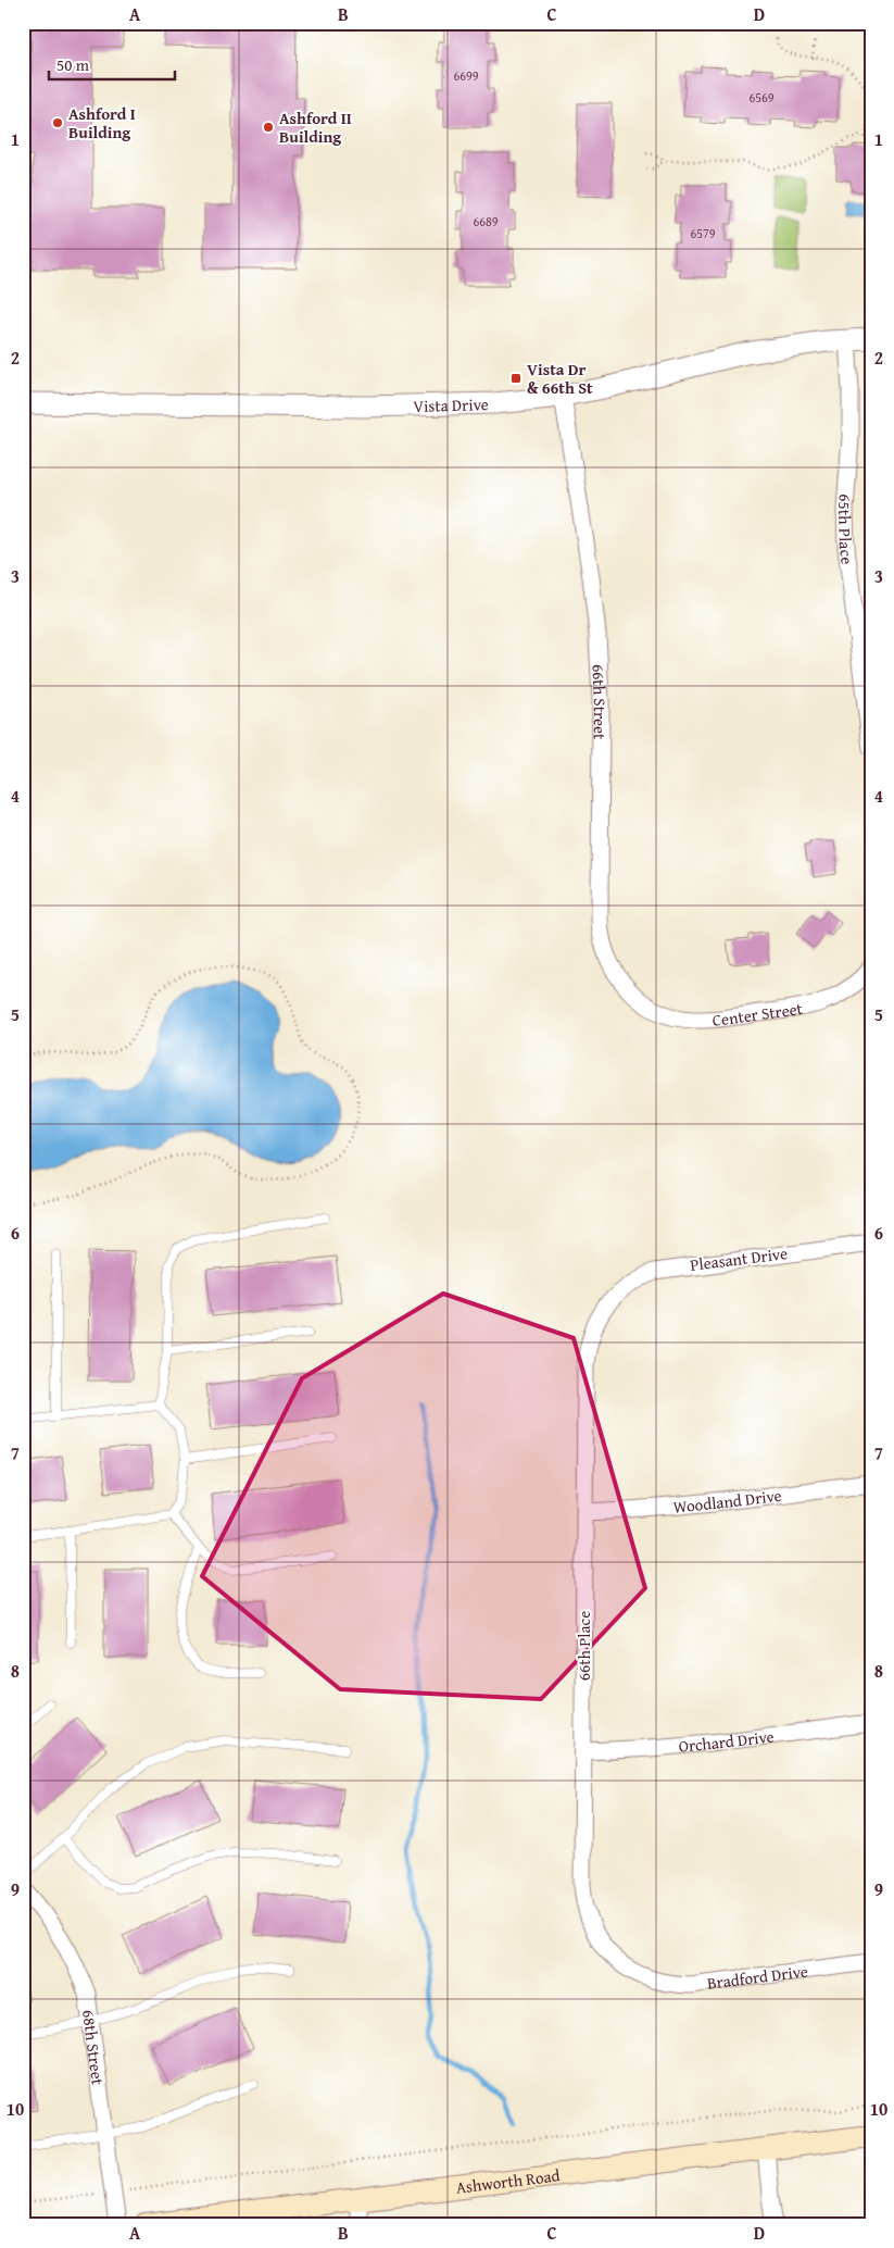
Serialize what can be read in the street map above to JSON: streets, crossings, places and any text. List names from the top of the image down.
{
  "streets": {
    "main road": ["Ashworth Road"],
    "street": [
      "Vista Drive",
      "65th Place",
      "66th Street",
      "Center Street",
      "Pleasant Drive",
      "Woodland Drive",
      "66th Place",
      "Orchard Drive",
      "Bradford Drive",
      "68th Street"
    ]
  },
  "crossings": [
    ["Vista Drive", "65th Place"],
    ["Vista Drive", "66th Street"],
    ["66th Street", "Center Street"],
    ["Pleasant Drive", "66th Place"],
    ["Woodland Drive", "66th Place"],
    ["66th Place", "Orchard Drive"],
    ["66th Place", "Bradford Drive"]
  ],
  "places": {
    "other": ["Ashford I Building", "Ashford II Building"],
    "transit": ["Vista Dr & 66th St"]
  },
  "house_numbers": [
    "6699",
    "6569",
    "6689",
    "6579"
  ],
  "scale_bar": "50 m",
  "grid": {
    "columns": [
      "A",
      "B",
      "C",
      "D"
    ],
    "rows": [
      "1",
      "2",
      "3",
      "4",
      "5",
      "6",
      "7",
      "8",
      "9",
      "10"
    ]
  }
}
